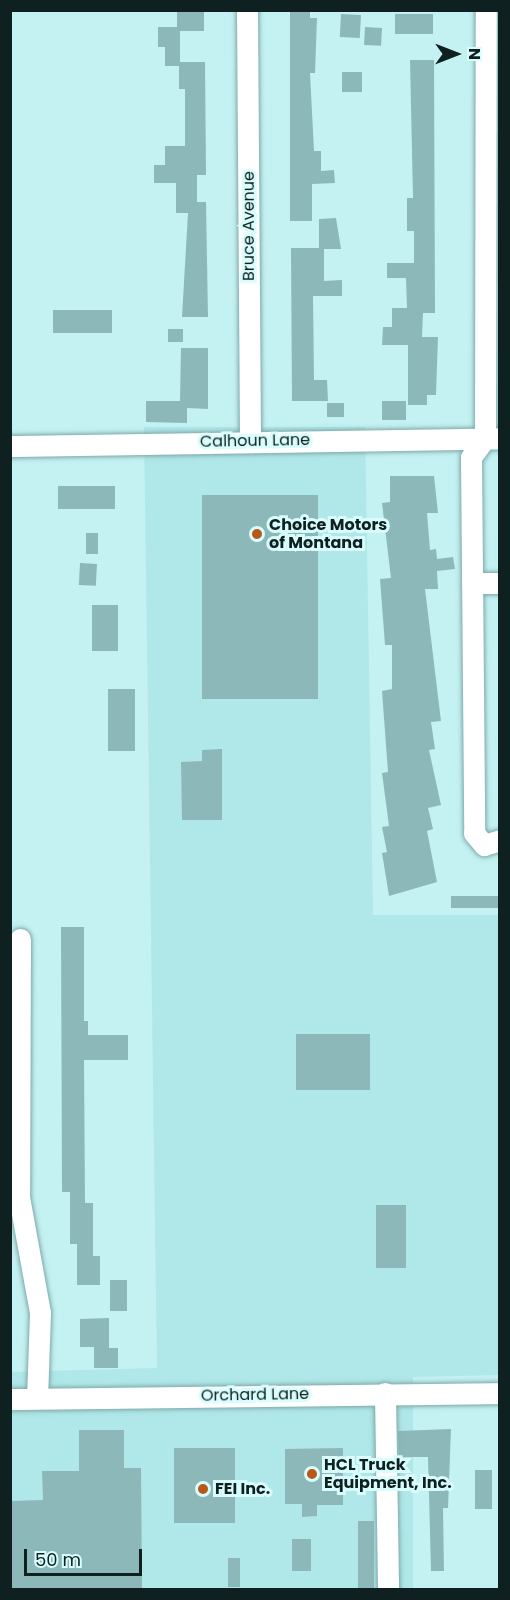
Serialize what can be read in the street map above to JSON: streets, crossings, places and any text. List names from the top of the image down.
{
  "streets": {
    "street": ["Bruce Avenue", "Calhoun Lane", "Orchard Lane"]
  },
  "crossings": [
    ["Bruce Avenue", "Calhoun Lane"]
  ],
  "places": ["Choice Motors of Montana", "HCL Truck Equipment, Inc.", "FEI Inc."],
  "scale_bar": "50 m",
  "north": "right"
}
